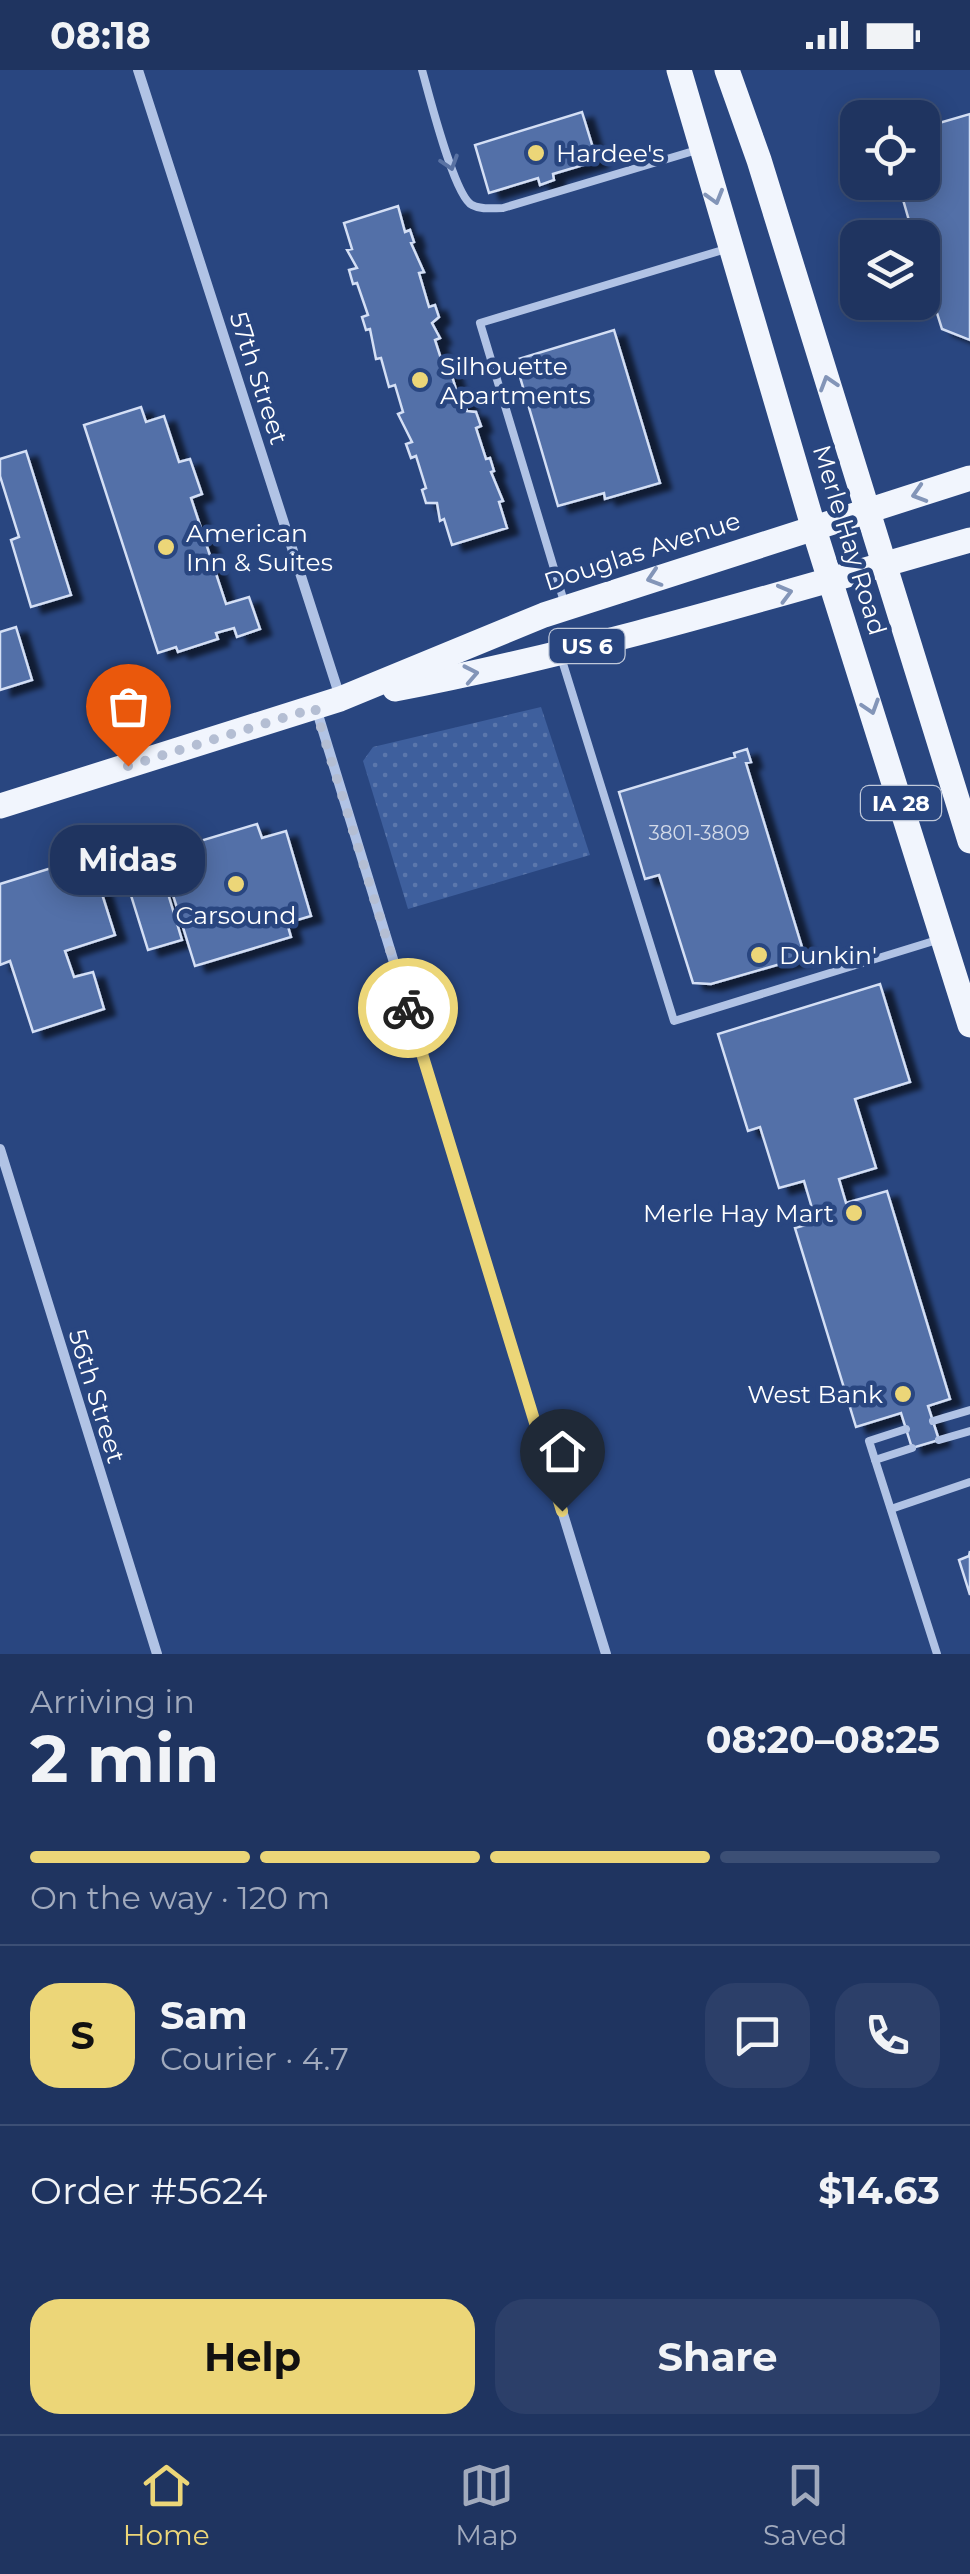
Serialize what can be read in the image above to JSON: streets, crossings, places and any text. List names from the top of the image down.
{
  "streets": {
    "main road": [
      "Merle Hay Road",
      "Douglas Avenue",
      "US 6",
      "IA 28"
    ],
    "street": ["57th Street", "56th Street"]
  },
  "crossings": [
    ["57th Street", "Douglas Avenue"],
    ["Merle Hay Road", "Douglas Avenue"]
  ],
  "places": [
    "Hardee's",
    "Silhouette Apartments",
    "American Inn & Suites",
    "Midas",
    "Carsound",
    "Dunkin'",
    "Merle Hay Mart",
    "West Bank"
  ],
  "house_numbers": ["3801-3809"],
  "page": {
    "status": "08:18",
    "bubble": "Midas",
    "heading": ["2 min", "Arriving in", "08:20–08:25"],
    "panel": [
      "Sam",
      "Courier · 4.7",
      "Order #5624",
      "$14.63"
    ],
    "bar": "On the way · 120 m",
    "round": "S",
    "buttons": ["Help", "Share"],
    "tabs": ["Home", "Map", "Saved"]
  }
}
